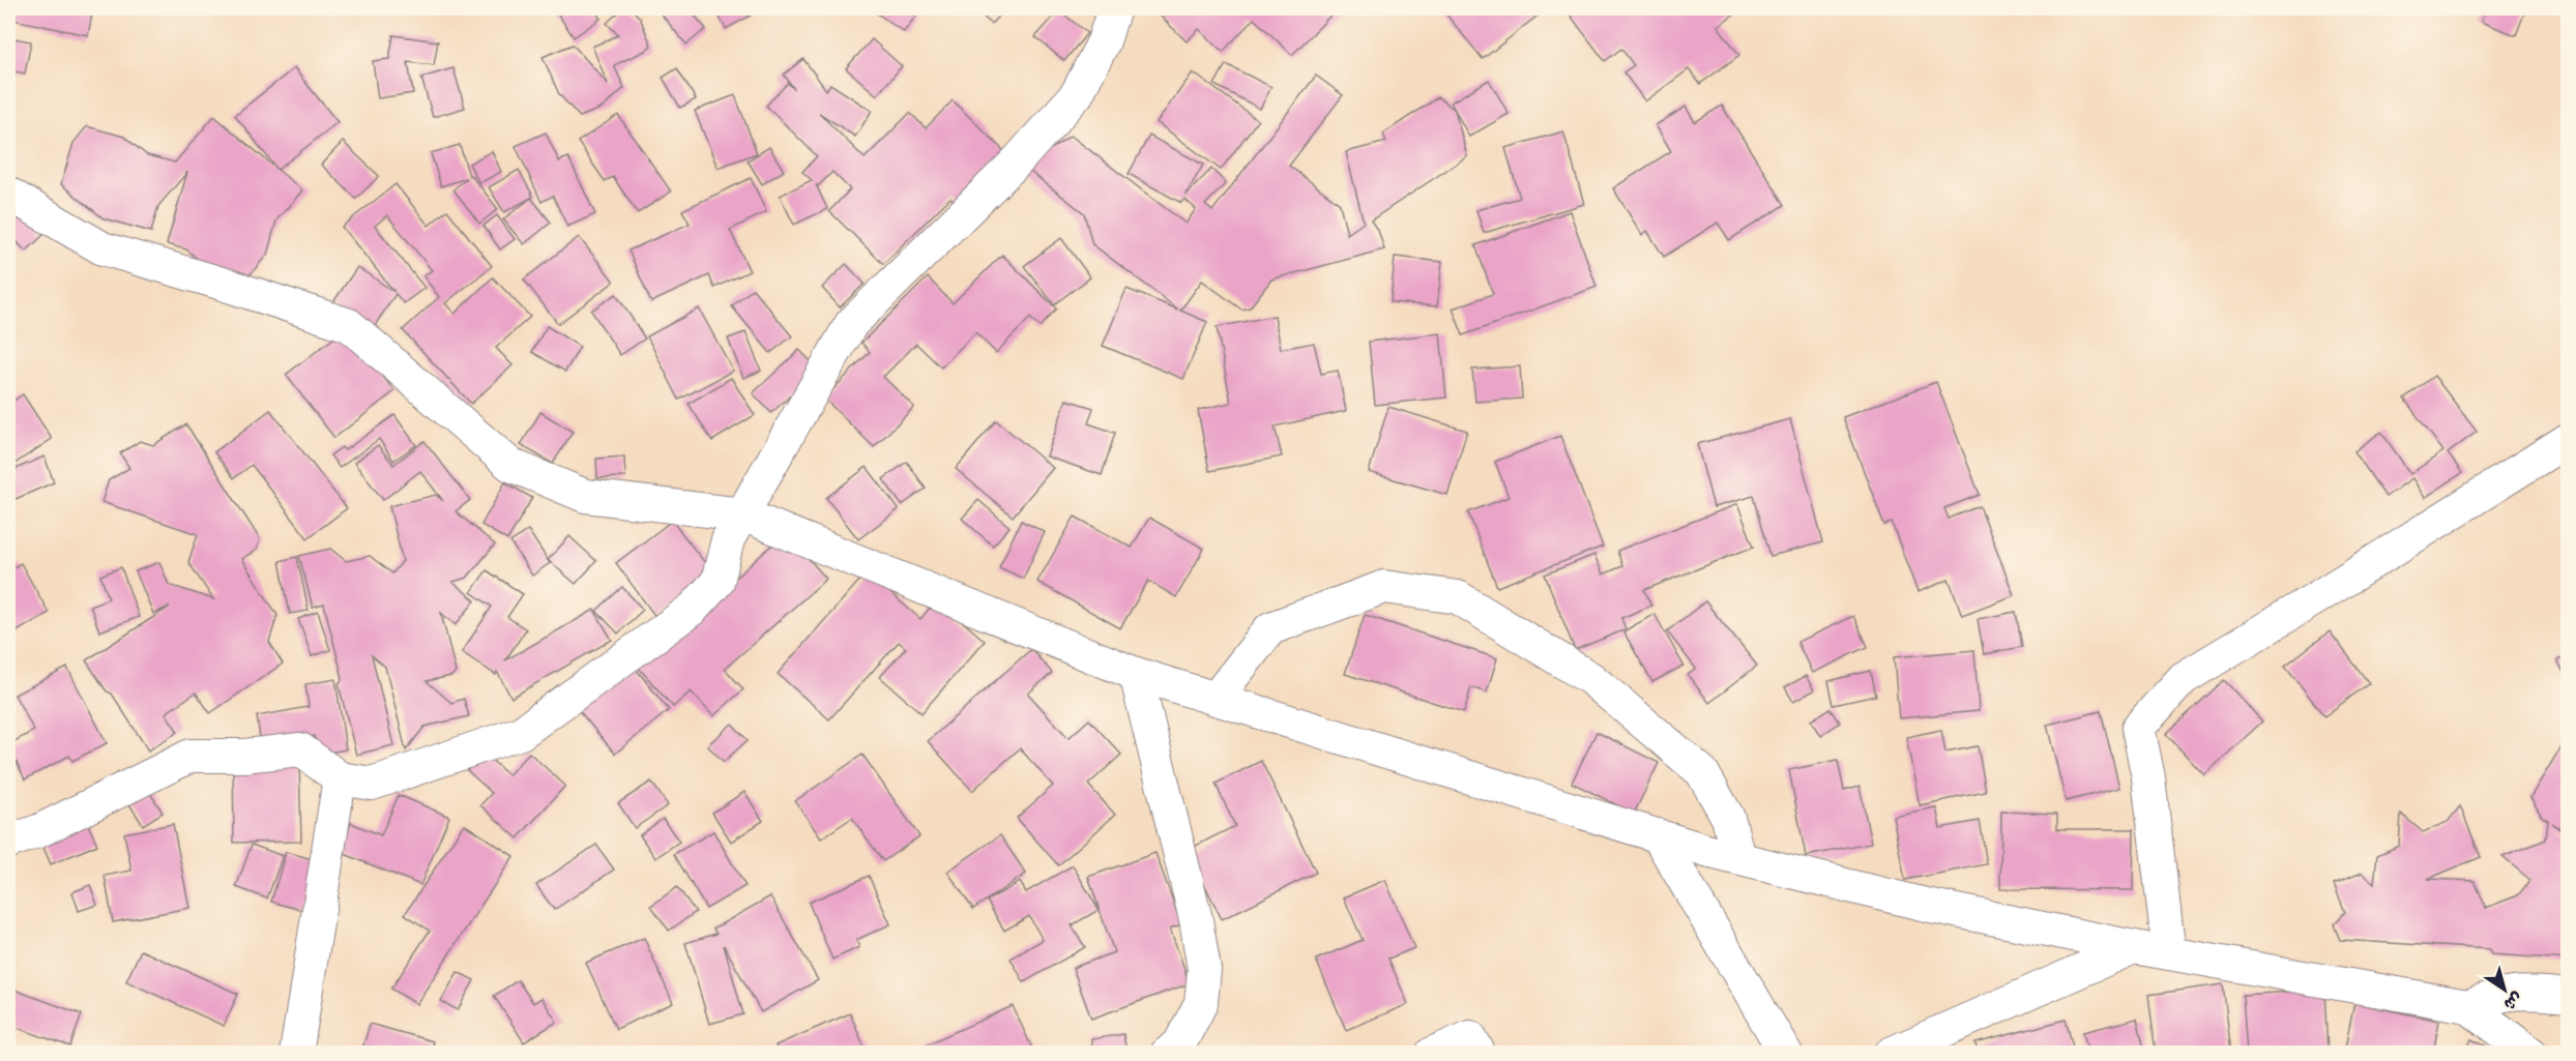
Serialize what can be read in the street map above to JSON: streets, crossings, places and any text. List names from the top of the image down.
{
  "north": "bottom right"
}
